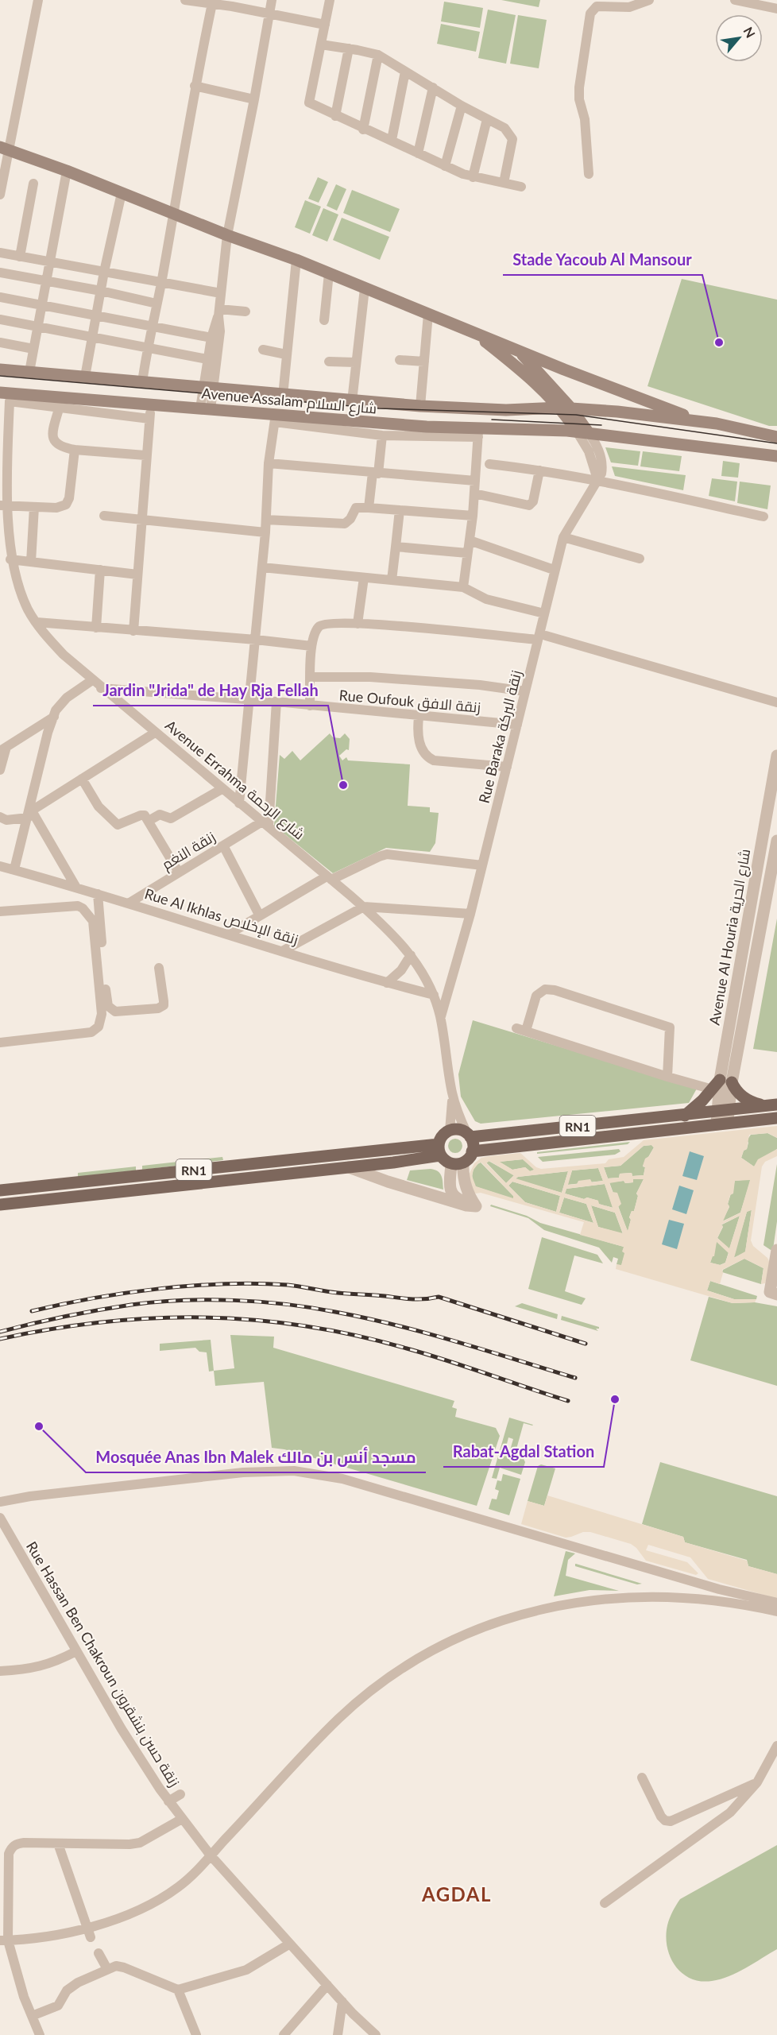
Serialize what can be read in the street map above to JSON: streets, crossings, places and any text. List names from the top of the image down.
{
  "streets": {
    "main road": ["Avenue Assalam شارع السلام", "RN1"],
    "street": [
      "Rue Oufouk زنقة الافق",
      "Rue Baraka زنقة البركة",
      "Avenue Errahma شارع الرحمة",
      "زنقة النغم",
      "Rue Al Ikhlas زنقة الإخلاص",
      "Avenue Al Houria شارع الحرية",
      "Rue Hassan Ben Chakroun زنقة حسن بنشقرون"
    ]
  },
  "crossings": [
    ["Avenue Assalam شارع السلام", "Rue Baraka زنقة البركة"],
    ["Avenue Assalam شارع السلام", "Avenue Errahma شارع الرحمة"],
    ["Rue Oufouk زنقة الافق", "Rue Baraka زنقة البركة"],
    ["Rue Oufouk زنقة الافق", "Avenue Errahma شارع الرحمة"],
    ["Rue Baraka زنقة البركة", "Avenue Errahma شارع الرحمة"],
    ["Avenue Errahma شارع الرحمة", "زنقة النغم"],
    ["Avenue Errahma شارع الرحمة", "Rue Al Ikhlas زنقة الإخلاص"],
    ["Avenue Errahma شارع الرحمة", "RN1"],
    ["زنقة النغم", "Rue Al Ikhlas زنقة الإخلاص"],
    ["Avenue Al Houria شارع الحرية", "RN1"]
  ],
  "districts": ["AGDAL"],
  "places": [
    "Stade Yacoub Al Mansour",
    "Jardin \"Jrida\" de Hay Rja Fellah",
    "Rabat-Agdal Station",
    "Mosquée Anas Ibn Malek مسجد أنس بن مالك"
  ],
  "north": "top right"
}
